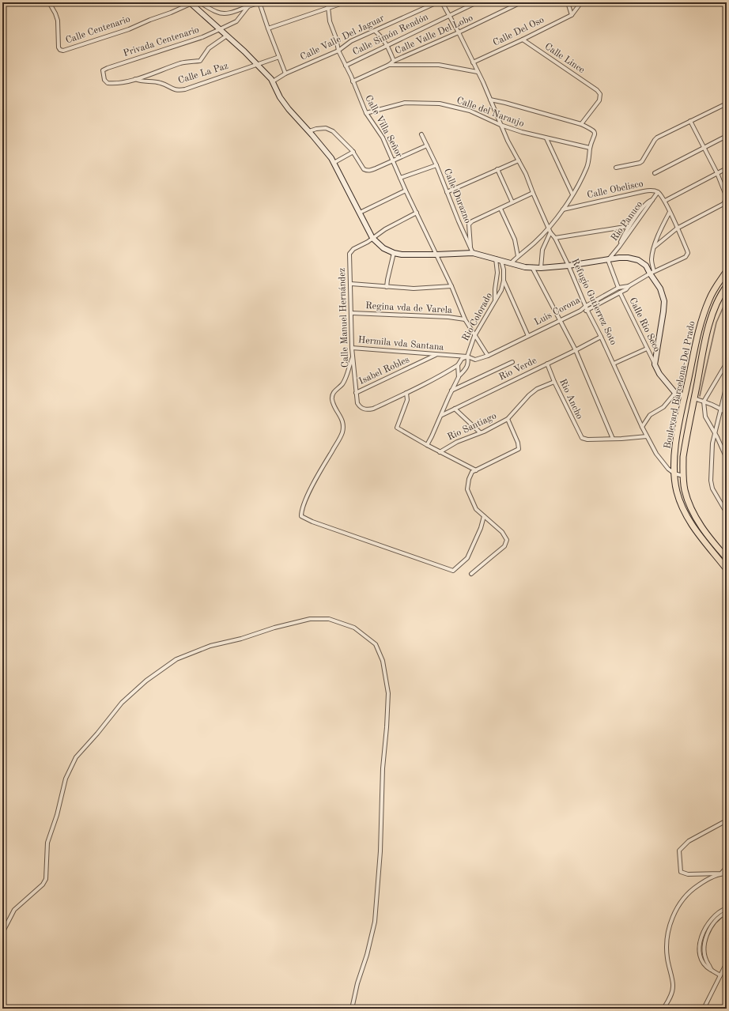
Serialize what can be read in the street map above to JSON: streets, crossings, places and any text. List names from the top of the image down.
{
  "streets": {
    "main road": ["Boulevard Barcelona-Del Prado"],
    "street": [
      "Calle Centenario",
      "Calle Del Oso",
      "Calle Simón Rendón",
      "Calle Valle Del Lobo",
      "Calle Valle Del Jaguar",
      "Privada Centenario",
      "Calle Lince",
      "Calle La Paz",
      "Calle del Naranjo",
      "Calle Villa Señor",
      "Calle Obelisco",
      "Calle Durazno",
      "Rio Panuco",
      "Refugio Gutierrez Soto",
      "Regina vda de Varela",
      "Luis Corona",
      "Rio Colorado",
      "Calle Manuel Hernández",
      "Calle Rio Seco",
      "Hermila vda Santana",
      "Rio Verde",
      "Isabel Robles",
      "Rio Ancho",
      "Rio Santiago"
    ]
  },
  "crossings": [
    ["Calle Del Oso", "Calle Lince"],
    ["Calle Del Oso", "Refugio Gutierrez Soto"],
    ["Calle Simón Rendón", "Calle Villa Señor"],
    ["Calle Simón Rendón", "Refugio Gutierrez Soto"],
    ["Calle Valle Del Lobo", "Calle Villa Señor"],
    ["Calle Valle Del Lobo", "Refugio Gutierrez Soto"],
    ["Calle Valle Del Jaguar", "Calle Villa Señor"],
    ["Privada Centenario", "Calle La Paz"],
    ["Calle del Naranjo", "Calle Villa Señor"],
    ["Calle del Naranjo", "Refugio Gutierrez Soto"],
    ["Calle Villa Señor", "Regina vda de Varela"],
    ["Calle Villa Señor", "Luis Corona"],
    ["Calle Villa Señor", "Rio Colorado"],
    ["Calle Obelisco", "Rio Panuco"],
    ["Calle Obelisco", "Luis Corona"],
    ["Refugio Gutierrez Soto", "Luis Corona"],
    ["Refugio Gutierrez Soto", "Rio Verde"],
    ["Refugio Gutierrez Soto", "Boulevard Barcelona-Del Prado"],
    ["Regina vda de Varela", "Calle Manuel Hernández"],
    ["Luis Corona", "Rio Colorado"],
    ["Luis Corona", "Hermila vda Santana"],
    ["Rio Colorado", "Hermila vda Santana"],
    ["Calle Manuel Hernández", "Hermila vda Santana"],
    ["Calle Manuel Hernández", "Isabel Robles"],
    ["Hermila vda Santana", "Isabel Robles"],
    ["Rio Verde", "Rio Ancho"],
    ["Rio Ancho", "Rio Santiago"]
  ]
}
